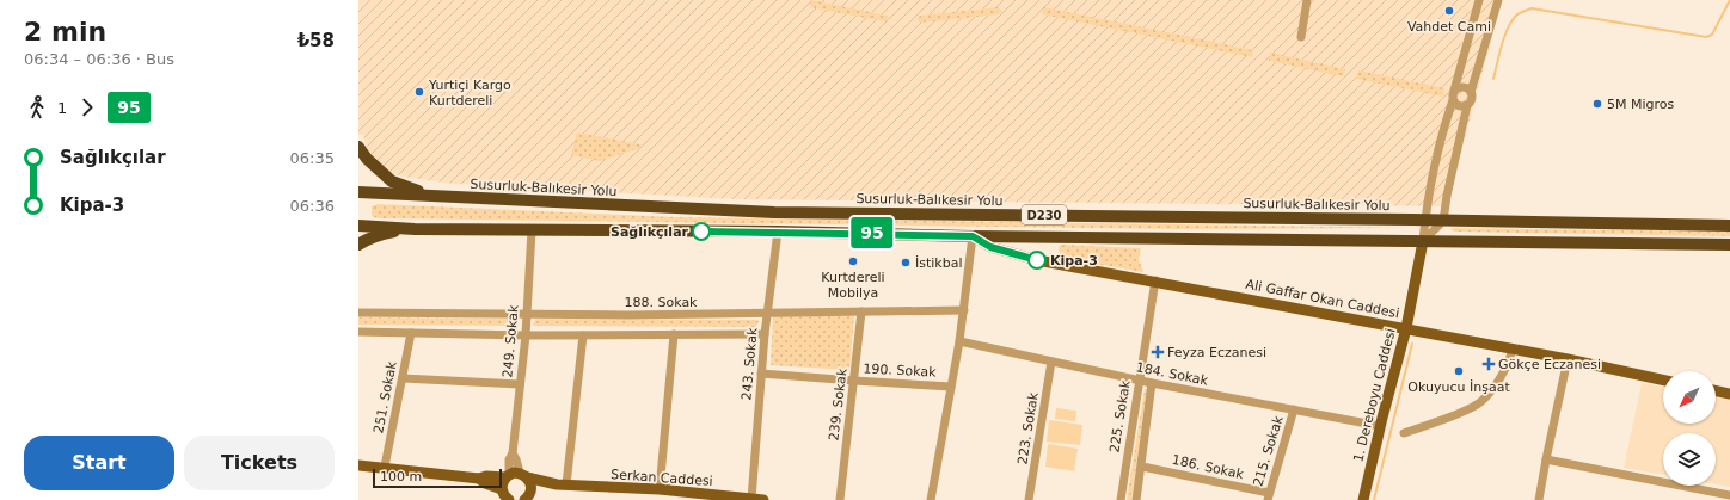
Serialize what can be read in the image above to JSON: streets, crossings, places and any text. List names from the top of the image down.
{
  "streets": {
    "highway": ["Susurluk-Balıkesir Yolu", "D230"],
    "main road": ["Ali Gaffar Okan Caddesi", "1. Dereboyu Caddesi", "Serkan Caddesi"],
    "street": [
      "188. Sokak",
      "249. Sokak",
      "243. Sokak",
      "190. Sokak",
      "184. Sokak",
      "251. Sokak",
      "239. Sokak",
      "225. Sokak",
      "223. Sokak",
      "215. Sokak",
      "186. Sokak"
    ]
  },
  "crossings": [
    ["D230", "Ali Gaffar Okan Caddesi"],
    ["D230", "249. Sokak"],
    ["D230", "243. Sokak"],
    ["D230", "1. Dereboyu Caddesi"],
    ["Ali Gaffar Okan Caddesi", "1. Dereboyu Caddesi"],
    ["Ali Gaffar Okan Caddesi", "225. Sokak"],
    ["188. Sokak", "249. Sokak"],
    ["188. Sokak", "243. Sokak"],
    ["188. Sokak", "239. Sokak"],
    ["249. Sokak", "Serkan Caddesi"],
    ["243. Sokak", "190. Sokak"],
    ["243. Sokak", "Serkan Caddesi"],
    ["190. Sokak", "239. Sokak"],
    ["184. Sokak", "1. Dereboyu Caddesi"],
    ["184. Sokak", "225. Sokak"],
    ["184. Sokak", "223. Sokak"],
    ["184. Sokak", "215. Sokak"],
    ["251. Sokak", "Serkan Caddesi"],
    ["225. Sokak", "186. Sokak"],
    ["215. Sokak", "186. Sokak"]
  ],
  "places": {
    "other": [
      "Vahdet Cami",
      "Yurtiçi Kargo Kurtdereli",
      "5M Migros",
      "Sağlıkçılar",
      "Kipa-3",
      "Kurtdereli Mobilya",
      "İstikbal",
      "Okuyucu İnşaat"
    ],
    "health": ["Feyza Eczanesi", "Gökçe Eczanesi"]
  },
  "lines": ["bus line 95"],
  "scale_bar": "100 m",
  "north": "bottom left",
  "page": {
    "heading": ["2 min", "06:34 – 06:36 · Bus", "₺58"],
    "on_map": "95",
    "legs": ["1", "95"],
    "list": [
      {
        "name": "Sağlıkçılar",
        "value": "06:35"
      },
      {
        "name": "Kipa-3",
        "value": "06:36"
      }
    ],
    "buttons": ["Start", "Tickets"],
    "scale": "100 m"
  }
}
